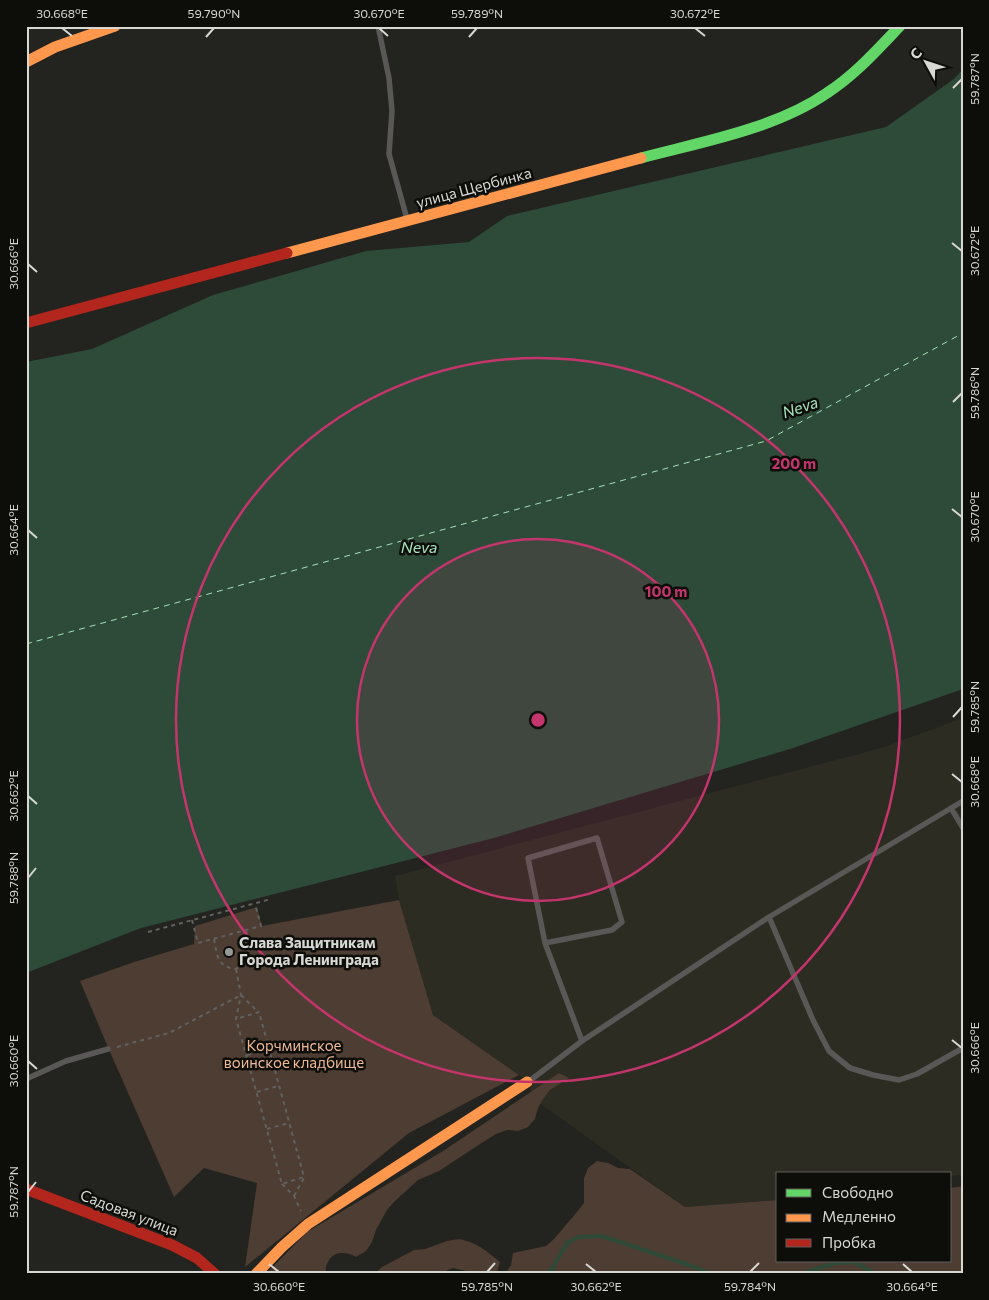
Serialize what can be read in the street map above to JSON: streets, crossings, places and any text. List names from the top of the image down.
{
  "streets": {
    "street": ["улица Щербинка", "Садовая улица"]
  },
  "water": ["Neva"],
  "parks": ["Корчминское воинское кладбище"],
  "places": ["Слава Защитникам Города Ленинграда"],
  "legend": ["Свободно", "Медленно", "Пробка"],
  "north": "top left",
  "coordinates": [
    "30.668°E",
    "59.790°N",
    "30.670°E",
    "59.789°N",
    "30.672°E",
    "59.787°N",
    "30.666°E",
    "59.786°N",
    "30.664°E",
    "59.785°N",
    "30.662°E",
    "59.788°N",
    "30.660°E",
    "59.784°N"
  ],
  "rings": ["200 m", "100 m"]
}
